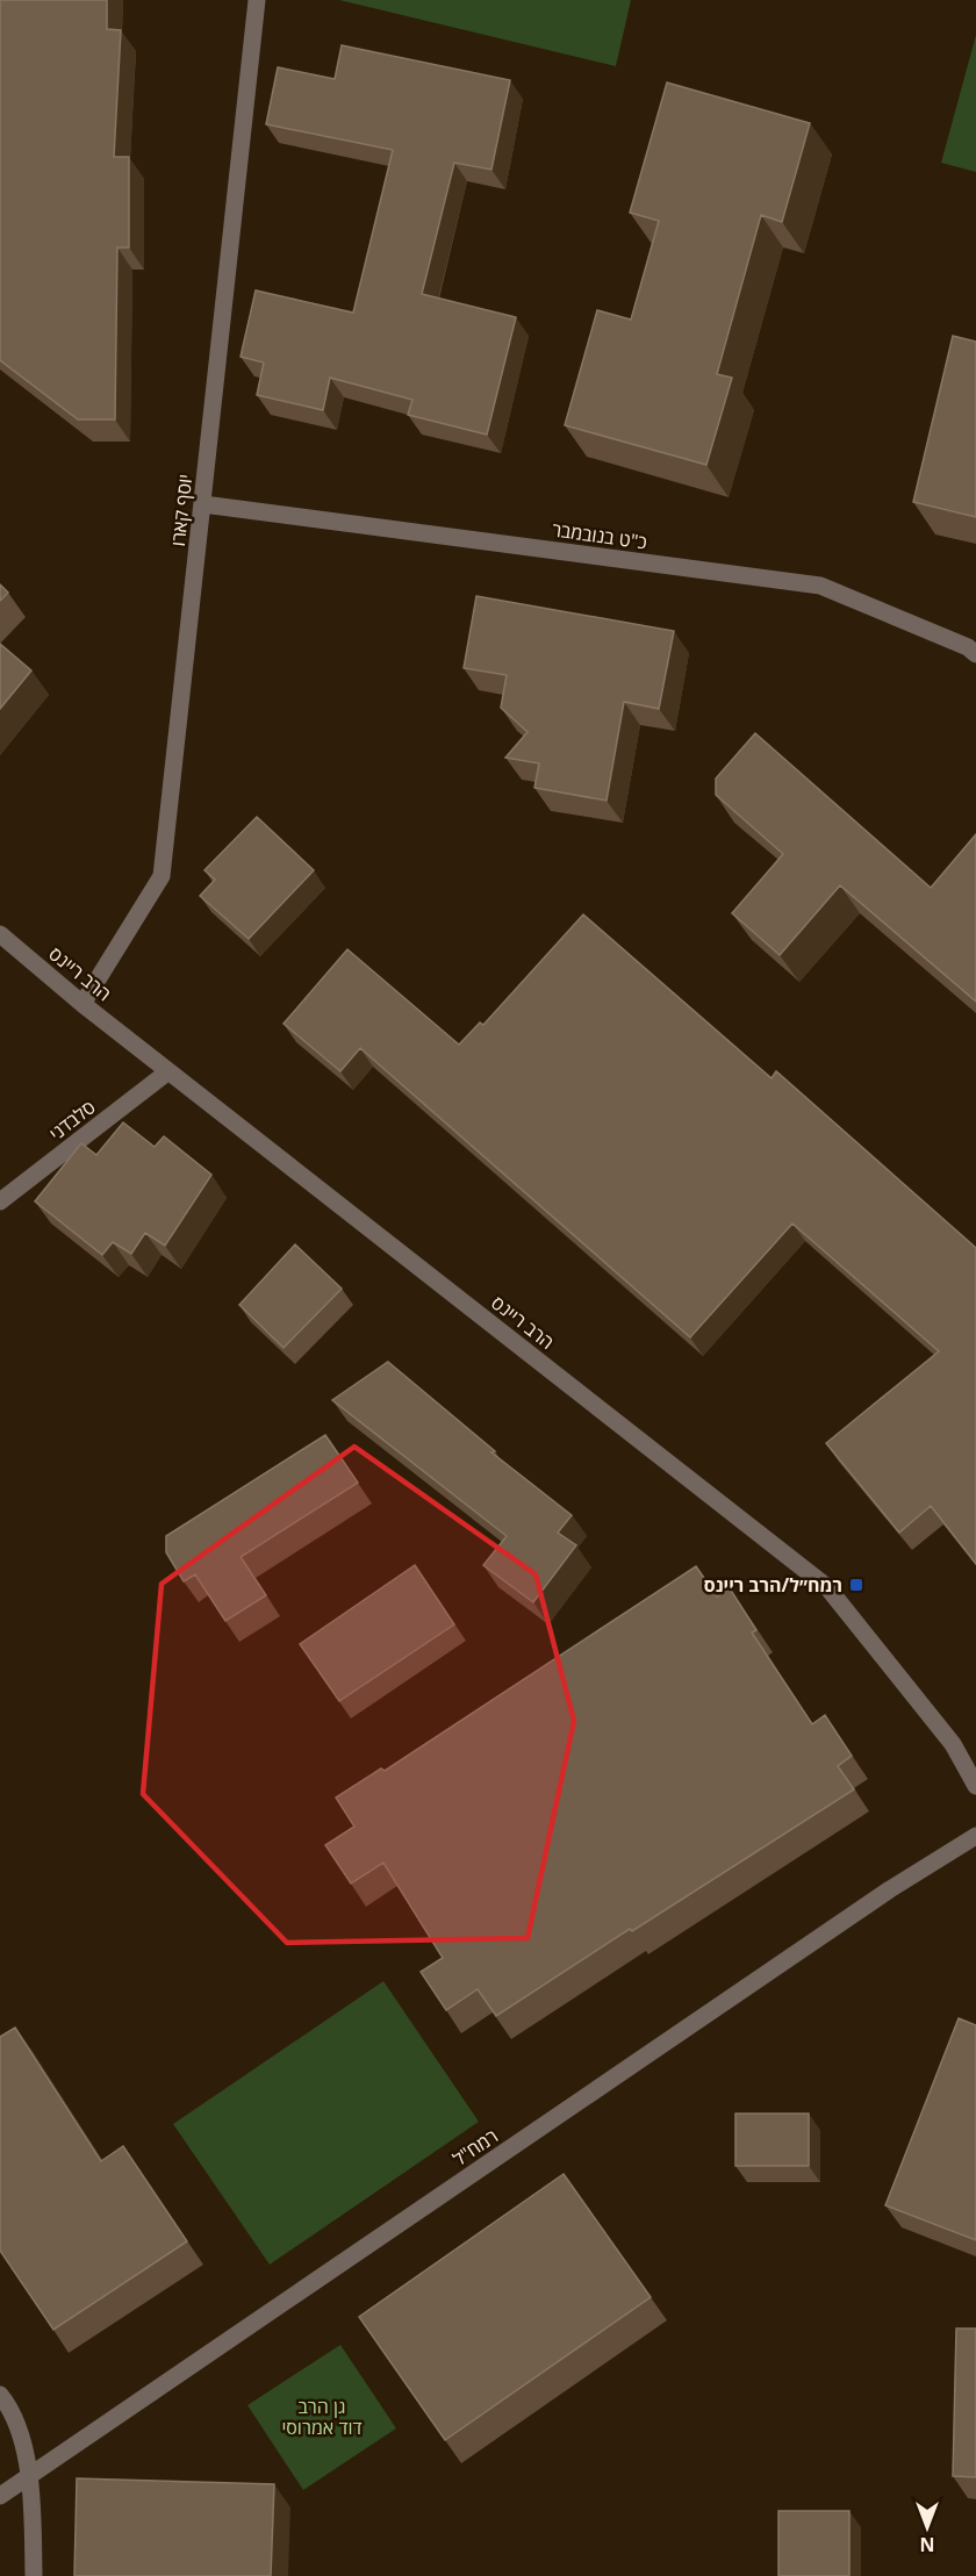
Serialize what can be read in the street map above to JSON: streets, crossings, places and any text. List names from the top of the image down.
{
  "streets": {
    "street": [
      "יוסף קארו",
      "כ\"ט בנובמבר",
      "הרב ריינס",
      "סלבדני",
      "רמח\"ל"
    ]
  },
  "crossings": [
    ["יוסף קארו", "כ\"ט בנובמבר"],
    ["יוסף קארו", "הרב ריינס"],
    ["הרב ריינס", "סלבדני"]
  ],
  "parks": ["גן הרב דוד אמרוסי"],
  "places": {
    "transit": ["רמח״ל/הרב ריינס"]
  },
  "north": "bottom"
}
